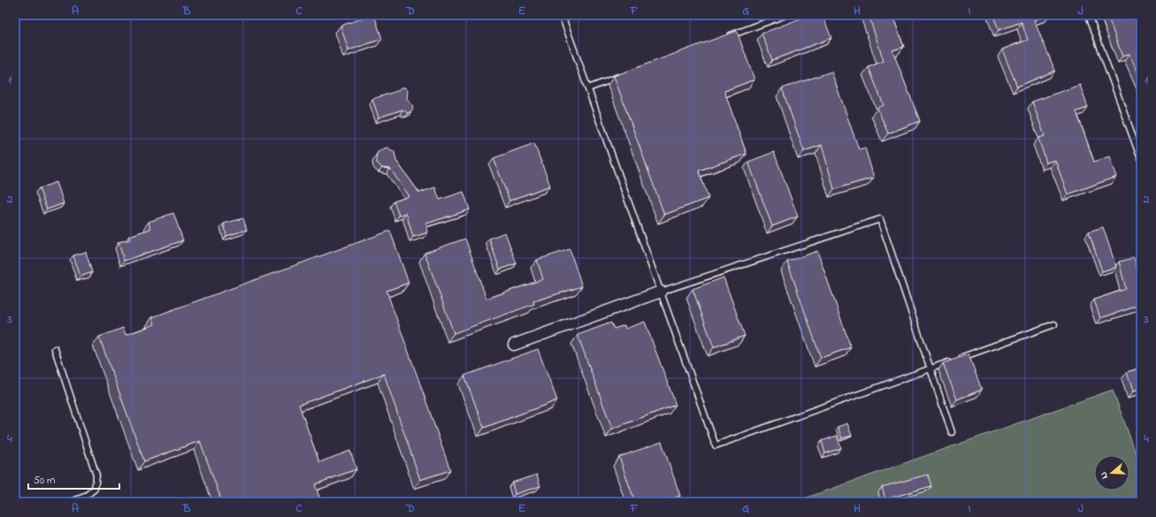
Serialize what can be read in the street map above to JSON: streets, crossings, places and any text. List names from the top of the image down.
{
  "scale_bar": "50 m",
  "north": "left",
  "grid": {
    "columns": [
      "A",
      "B",
      "C",
      "D",
      "E",
      "F",
      "G",
      "H",
      "I",
      "J"
    ],
    "rows": [
      "1",
      "2",
      "3",
      "4"
    ]
  }
}
